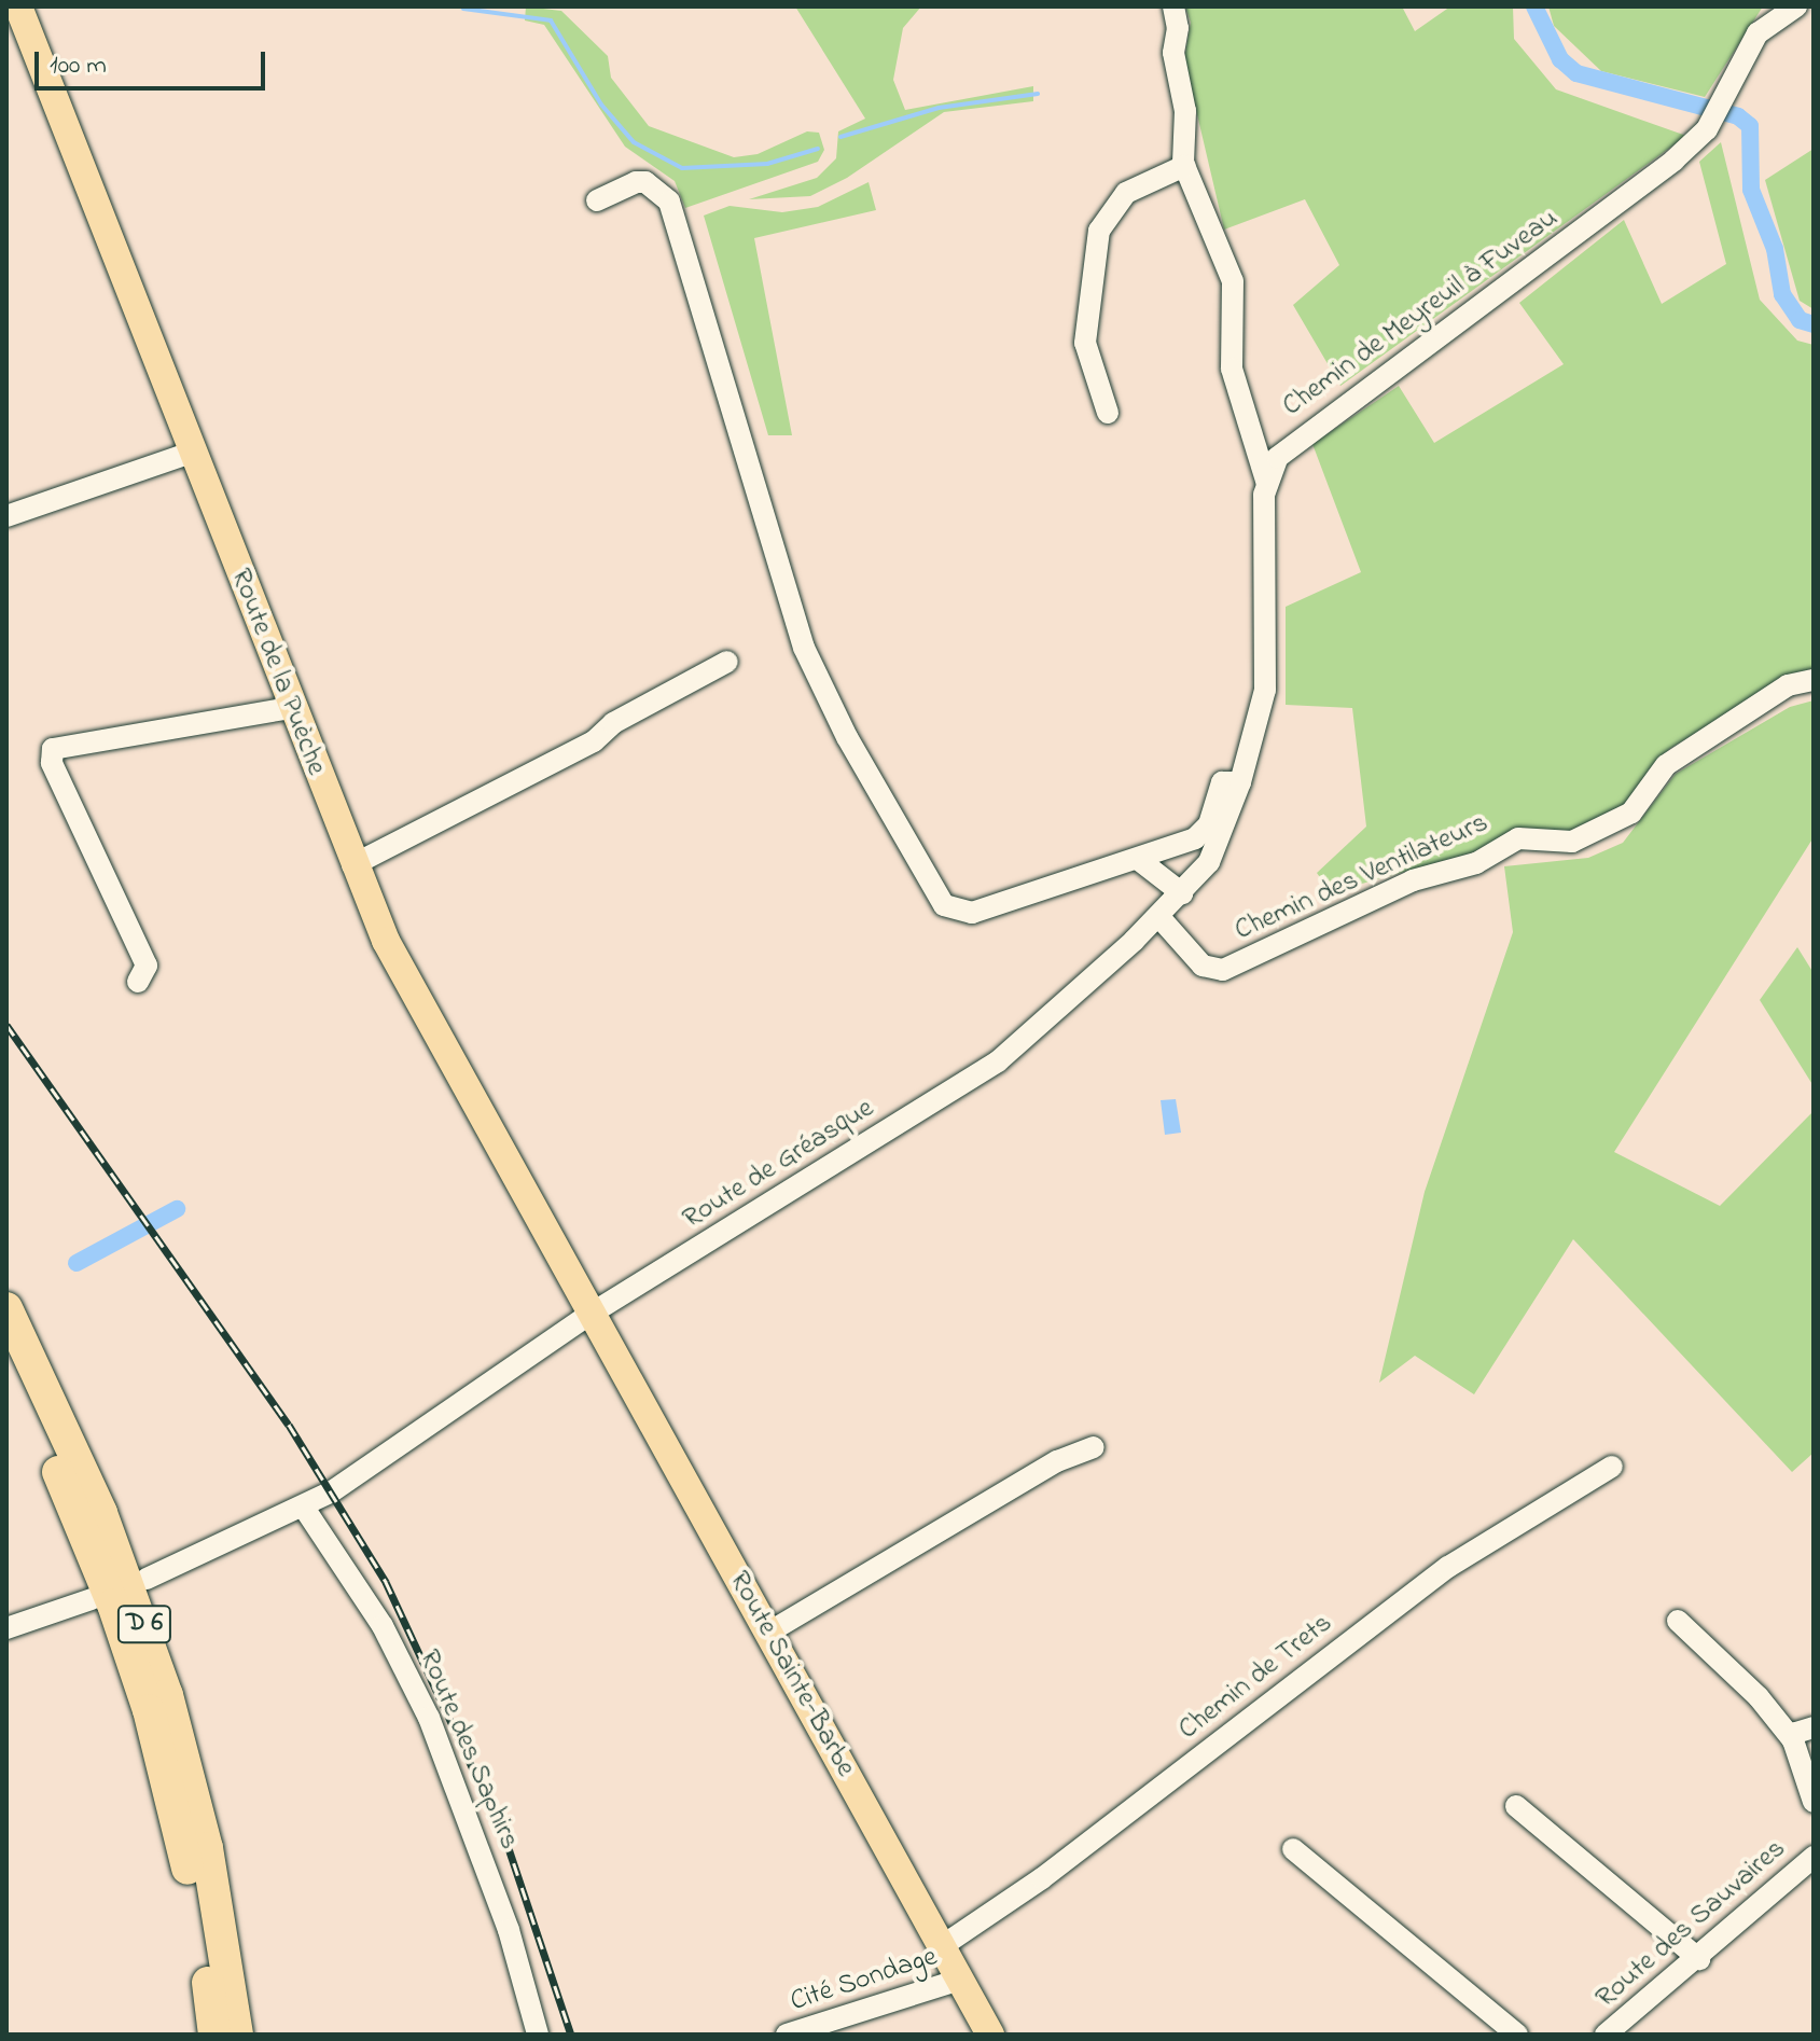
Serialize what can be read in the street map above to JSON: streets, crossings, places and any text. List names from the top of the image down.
{
  "streets": {
    "highway": ["D 6"],
    "main road": ["Route de la Puèche", "Route Sainte-Barbe"],
    "street": [
      "Chemin de Meyreuil à Fuveau",
      "Chemin des Ventilateurs",
      "Route de Gréasque",
      "Chemin de Trets",
      "Route des Saphirs",
      "Route des Sauvaires",
      "Cité Sondage"
    ]
  },
  "crossings": [
    ["Chemin de Meyreuil à Fuveau", "Chemin des Ventilateurs"],
    ["Chemin de Meyreuil à Fuveau", "Route de Gréasque"],
    ["Route de la Puèche", "Route de Gréasque"],
    ["Route de la Puèche", "Route Sainte-Barbe"],
    ["Route de Gréasque", "Route Sainte-Barbe"],
    ["Route de Gréasque", "Route des Saphirs"],
    ["Route Sainte-Barbe", "Chemin de Trets"],
    ["Route Sainte-Barbe", "Cité Sondage"]
  ],
  "scale_bar": "100 m"
}
